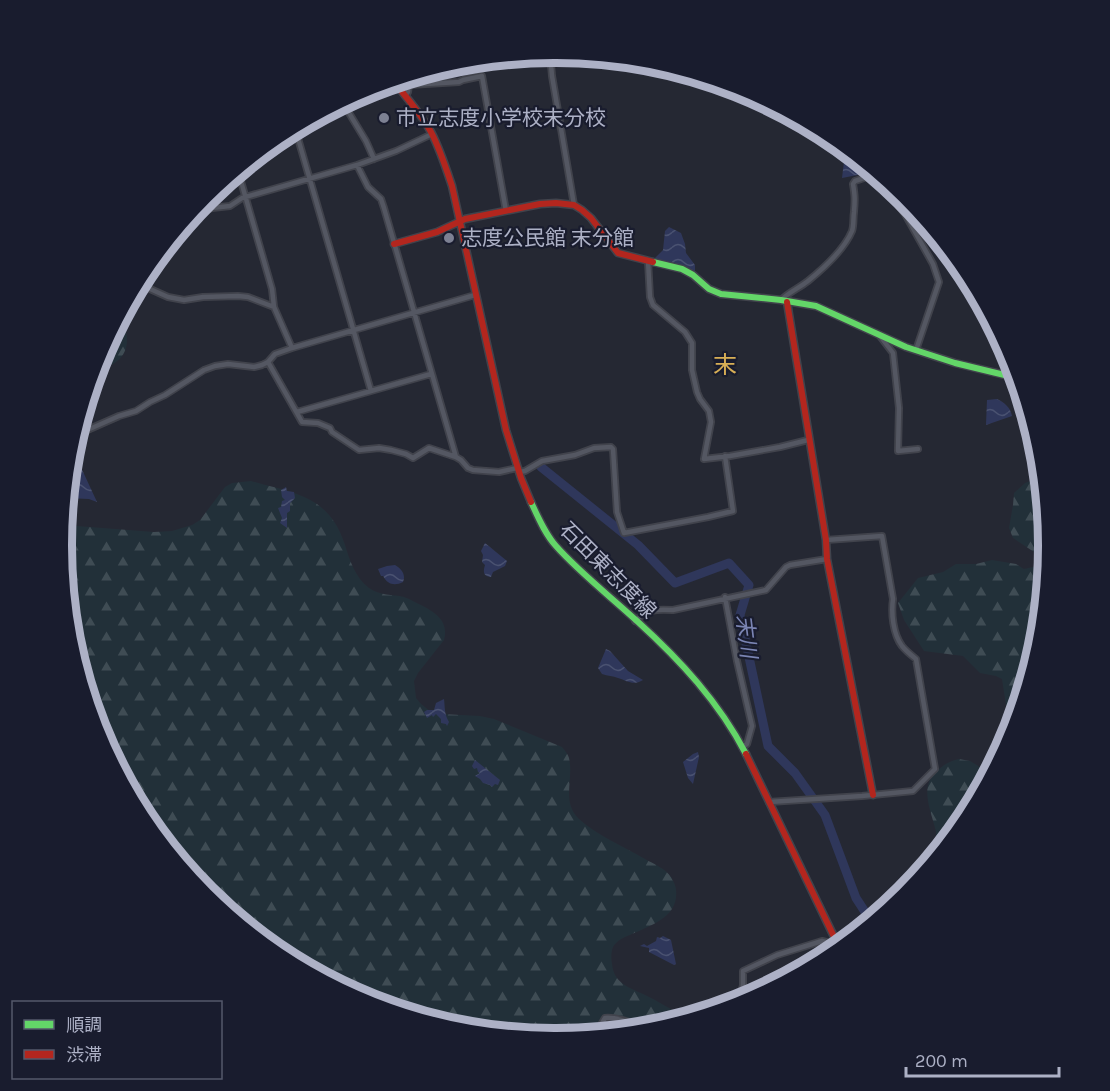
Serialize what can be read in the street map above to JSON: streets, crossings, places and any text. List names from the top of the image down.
{
  "streets": {
    "street": ["石田東志度線"]
  },
  "districts": ["末"],
  "water": ["末川"],
  "places": ["市立志度小学校末分校", "志度公民館 末分館"],
  "legend": ["順調", "渋滞"],
  "scale_bar": "200 m"
}
